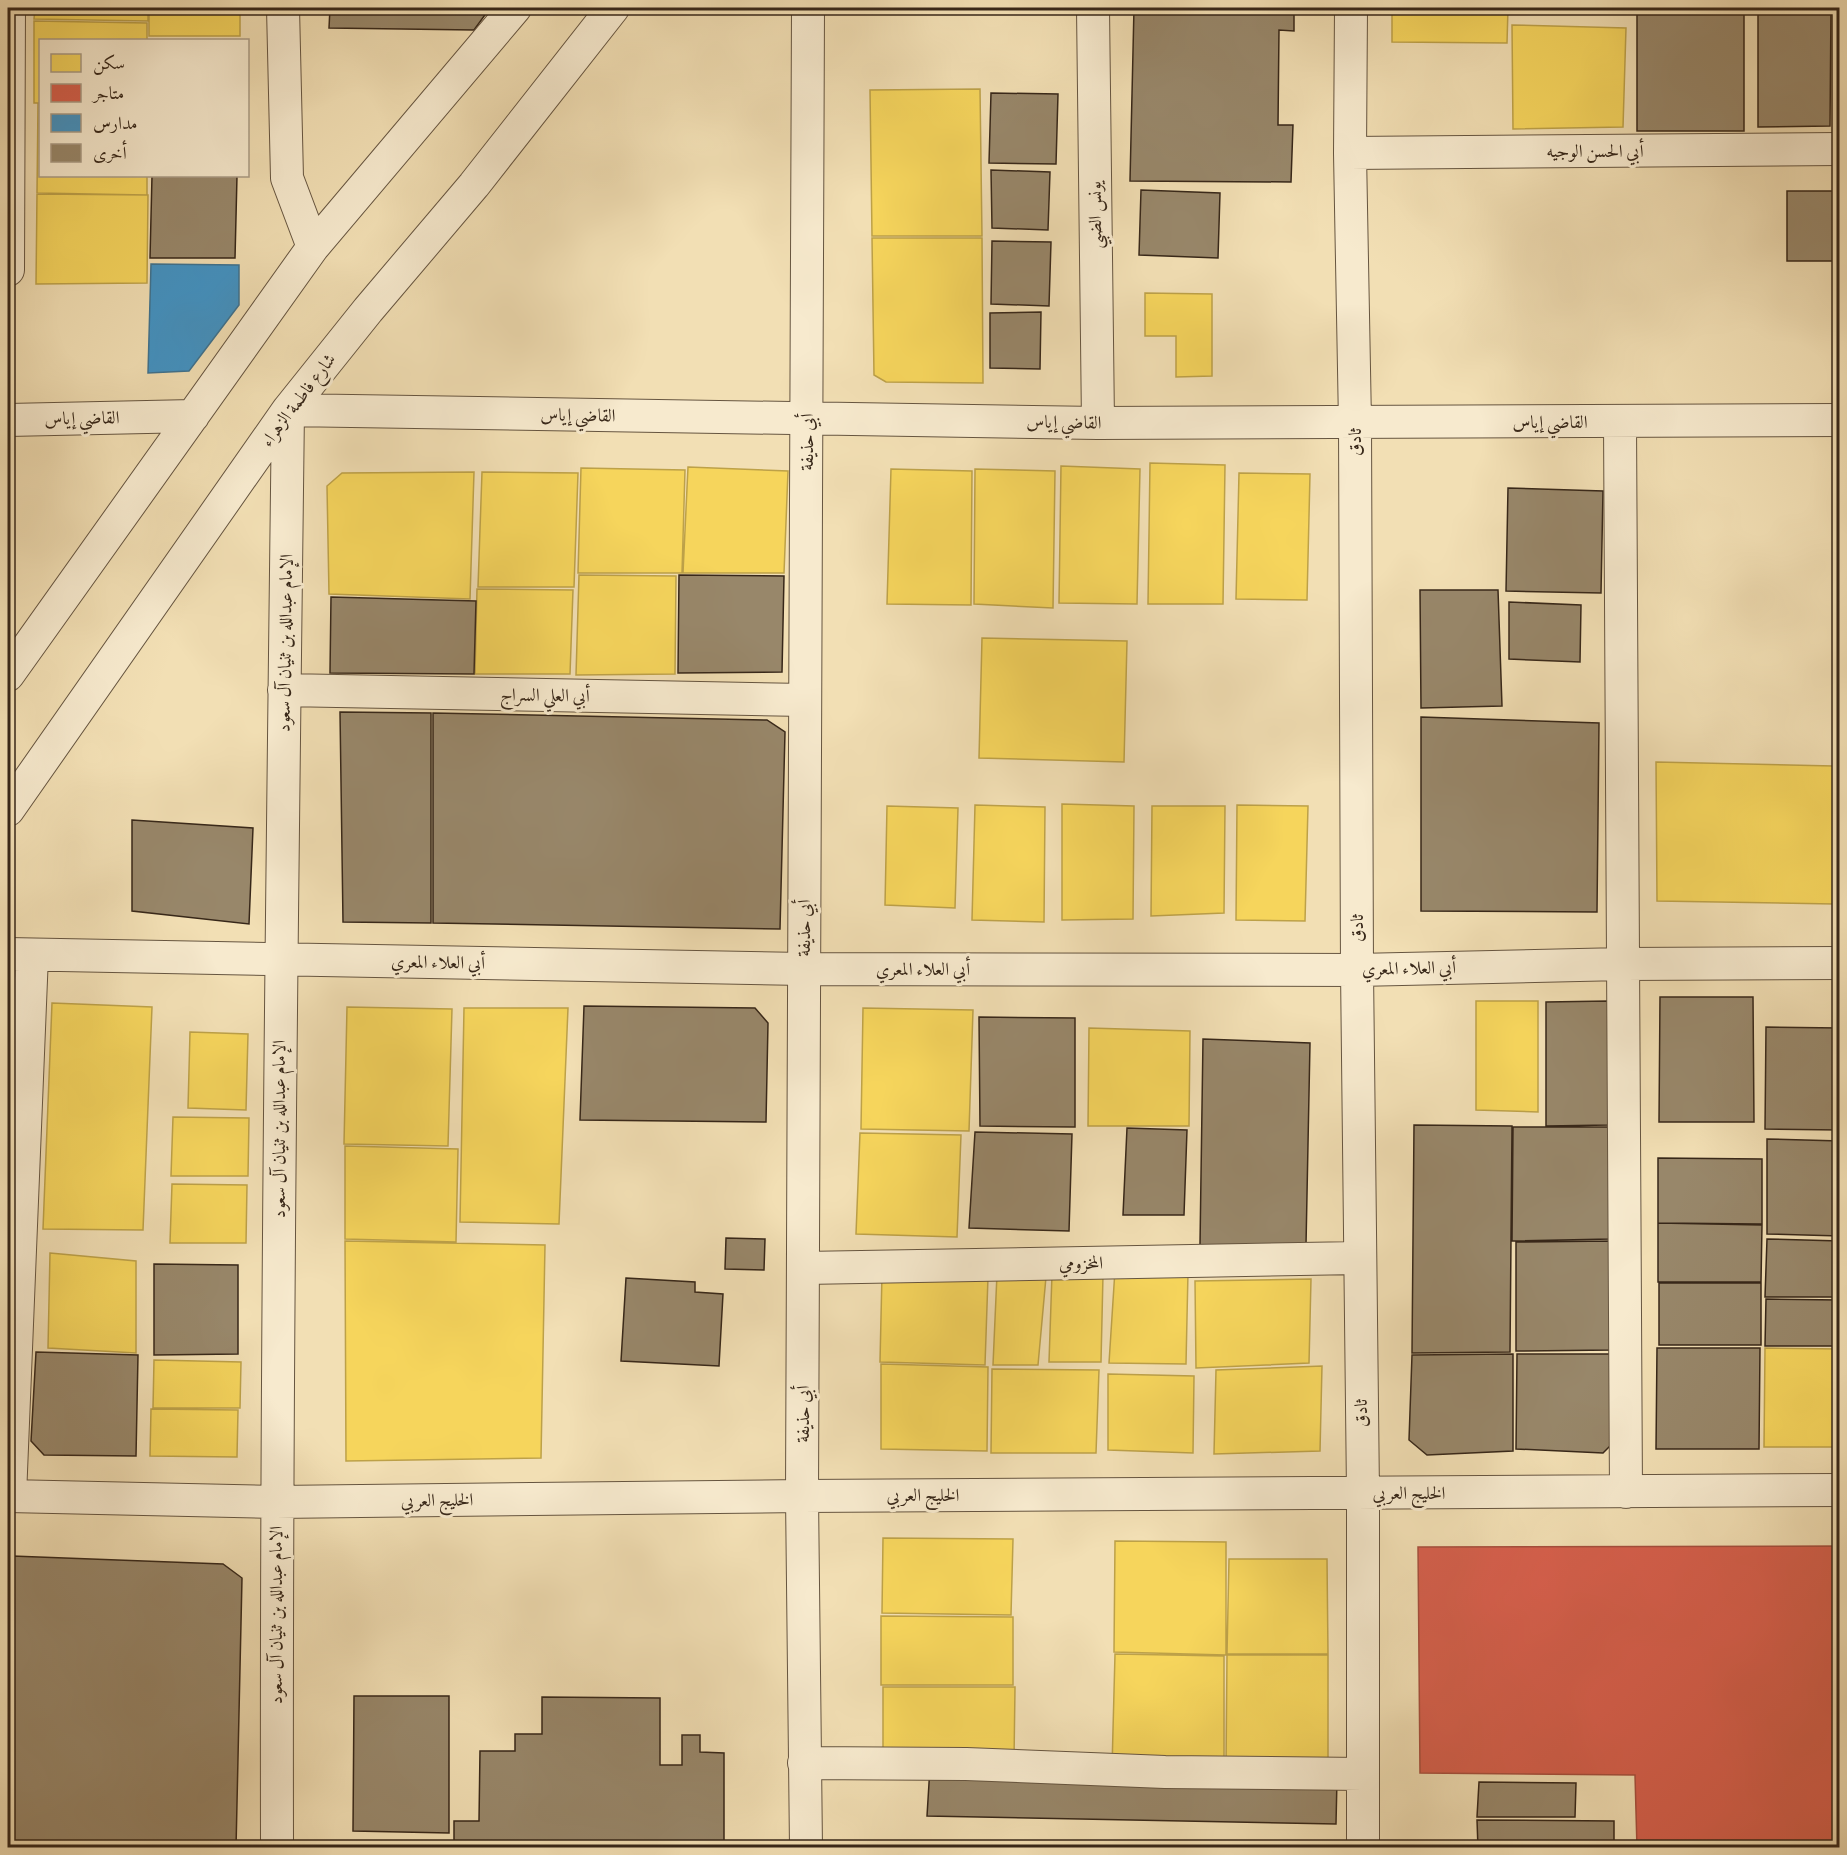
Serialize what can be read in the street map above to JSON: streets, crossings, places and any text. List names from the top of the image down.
{
  "streets": {
    "street": [
      "أبي الحسن الوجيه",
      "يونس الضبي",
      "شارع فاطمة الزهراء",
      "القاضي إياس",
      "أبي حذيفة",
      "ثادق",
      "الإمام عبدالله بن ثنيان آل سعود",
      "أبي العلي السراج",
      "أبي العلاء المعري",
      "المخزومي",
      "الخليج العربي"
    ]
  },
  "crossings": [
    ["أبي الحسن الوجيه", "ثادق"],
    ["يونس الضبي", "القاضي إياس"],
    ["شارع فاطمة الزهراء", "القاضي إياس"],
    ["شارع فاطمة الزهراء", "الإمام عبدالله بن ثنيان آل سعود"],
    ["القاضي إياس", "أبي حذيفة"],
    ["القاضي إياس", "ثادق"],
    ["القاضي إياس", "الإمام عبدالله بن ثنيان آل سعود"],
    ["أبي حذيفة", "أبي العلي السراج"],
    ["أبي حذيفة", "أبي العلاء المعري"],
    ["أبي حذيفة", "المخزومي"],
    ["أبي حذيفة", "الخليج العربي"],
    ["ثادق", "أبي العلاء المعري"],
    ["ثادق", "المخزومي"],
    ["ثادق", "الخليج العربي"],
    ["الإمام عبدالله بن ثنيان آل سعود", "أبي العلي السراج"],
    ["الإمام عبدالله بن ثنيان آل سعود", "أبي العلاء المعري"],
    ["الإمام عبدالله بن ثنيان آل سعود", "الخليج العربي"]
  ],
  "legend": [
    "سكن",
    "متاجر",
    "مدارس",
    "أخرى"
  ]
}
